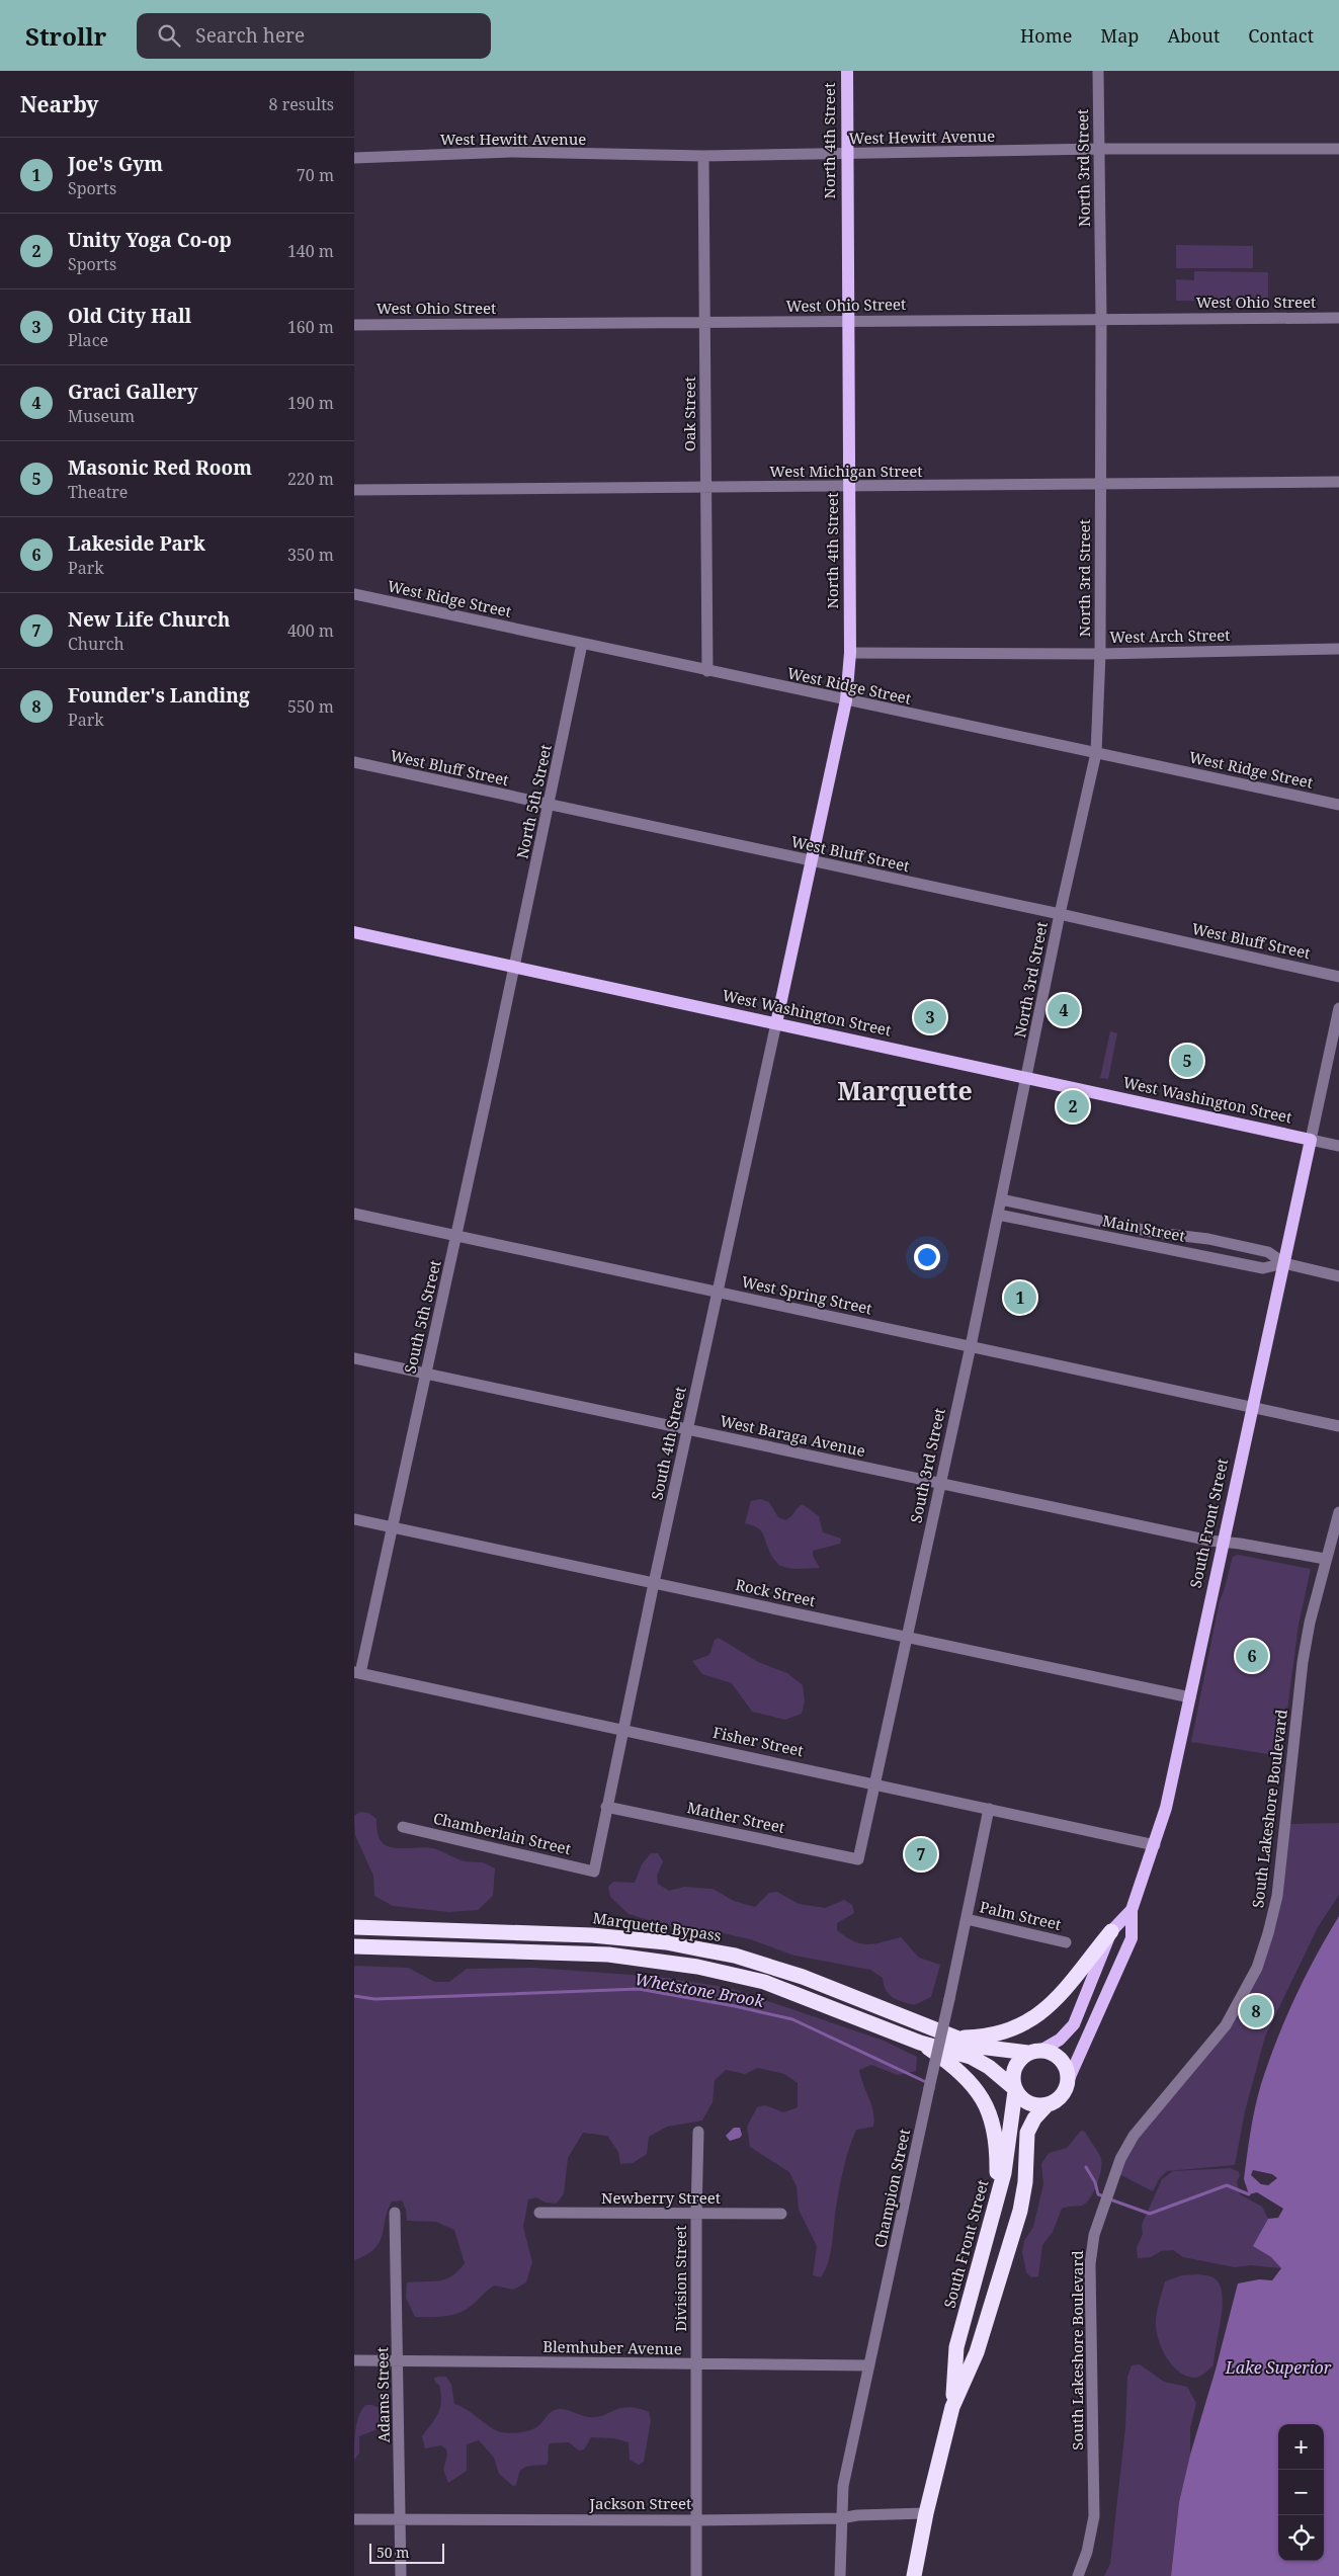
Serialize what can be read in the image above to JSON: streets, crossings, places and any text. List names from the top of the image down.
{
  "streets": {
    "highway": ["South Front Street", "Marquette Bypass"],
    "main road": ["North 4th Street", "West Washington Street"],
    "street": [
      "West Hewitt Avenue",
      "North 3rd Street",
      "West Ohio Street",
      "Oak Street",
      "West Michigan Street",
      "West Ridge Street",
      "West Arch Street",
      "West Bluff Street",
      "North 5th Street",
      "Main Street",
      "West Spring Street",
      "South 5th Street",
      "West Baraga Avenue",
      "South 4th Street",
      "South 3rd Street",
      "Rock Street",
      "Fisher Street",
      "South Lakeshore Boulevard",
      "Mather Street",
      "Chamberlain Street",
      "Palm Street",
      "Champion Street",
      "Newberry Street",
      "Division Street",
      "Blemhuber Avenue",
      "Adams Street",
      "Jackson Street"
    ]
  },
  "crossings": [
    ["West Hewitt Avenue", "North 4th Street"],
    ["West Hewitt Avenue", "North 3rd Street"],
    ["West Hewitt Avenue", "Oak Street"],
    ["North 4th Street", "West Ohio Street"],
    ["North 4th Street", "West Michigan Street"],
    ["North 4th Street", "West Ridge Street"],
    ["North 4th Street", "West Arch Street"],
    ["North 4th Street", "West Bluff Street"],
    ["North 4th Street", "West Washington Street"],
    ["North 4th Street", "South 4th Street"],
    ["North 3rd Street", "West Ohio Street"],
    ["North 3rd Street", "West Michigan Street"],
    ["North 3rd Street", "West Ridge Street"],
    ["North 3rd Street", "West Arch Street"],
    ["North 3rd Street", "West Bluff Street"],
    ["North 3rd Street", "West Washington Street"],
    ["North 3rd Street", "South 3rd Street"],
    ["West Ohio Street", "Oak Street"],
    ["Oak Street", "West Michigan Street"],
    ["Oak Street", "West Ridge Street"],
    ["West Ridge Street", "North 5th Street"],
    ["West Bluff Street", "North 5th Street"],
    ["North 5th Street", "West Washington Street"],
    ["North 5th Street", "South 5th Street"],
    ["West Washington Street", "South 5th Street"],
    ["West Washington Street", "South 4th Street"],
    ["West Washington Street", "South 3rd Street"],
    ["West Washington Street", "South Front Street"],
    ["Main Street", "South 3rd Street"],
    ["Main Street", "South Front Street"],
    ["West Spring Street", "South 5th Street"],
    ["West Spring Street", "South 4th Street"],
    ["West Spring Street", "South 3rd Street"],
    ["West Spring Street", "South Front Street"],
    ["South 5th Street", "West Baraga Avenue"],
    ["South 5th Street", "Rock Street"],
    ["South 5th Street", "Fisher Street"],
    ["West Baraga Avenue", "South 4th Street"],
    ["West Baraga Avenue", "South 3rd Street"],
    ["West Baraga Avenue", "South Front Street"],
    ["West Baraga Avenue", "South Lakeshore Boulevard"],
    ["South 4th Street", "Rock Street"],
    ["South 4th Street", "Fisher Street"],
    ["South 4th Street", "Mather Street"],
    ["South 4th Street", "Chamberlain Street"],
    ["South 3rd Street", "Rock Street"],
    ["South 3rd Street", "Fisher Street"],
    ["South 3rd Street", "Mather Street"],
    ["South Front Street", "Rock Street"],
    ["South Front Street", "Fisher Street"],
    ["South Front Street", "Marquette Bypass"],
    ["South Front Street", "Jackson Street"],
    ["Fisher Street", "Champion Street"],
    ["Palm Street", "Champion Street"],
    ["Champion Street", "Blemhuber Avenue"],
    ["Champion Street", "Jackson Street"],
    ["Newberry Street", "Division Street"],
    ["Division Street", "Blemhuber Avenue"],
    ["Division Street", "Jackson Street"],
    ["Blemhuber Avenue", "Adams Street"],
    ["Adams Street", "Jackson Street"]
  ],
  "districts": ["Marquette"],
  "water": ["Whetstone Brook", "Lake Superior"],
  "scale_bar": "50 m",
  "page": {
    "header": "Strollr",
    "search": "Search here",
    "nav": [
      "Home",
      "Map",
      "About",
      "Contact"
    ],
    "heading": ["Nearby", "8 results"],
    "list": [
      {
        "mark": "1",
        "name": "Joe's Gym",
        "note": "Sports",
        "value": "70 m"
      },
      {
        "mark": "2",
        "name": "Unity Yoga Co-op",
        "note": "Sports",
        "value": "140 m"
      },
      {
        "mark": "3",
        "name": "Old City Hall",
        "note": "Place",
        "value": "160 m"
      },
      {
        "mark": "4",
        "name": "Graci Gallery",
        "note": "Museum",
        "value": "190 m"
      },
      {
        "mark": "5",
        "name": "Masonic Red Room",
        "note": "Theatre",
        "value": "220 m"
      },
      {
        "mark": "6",
        "name": "Lakeside Park",
        "note": "Park",
        "value": "350 m"
      },
      {
        "mark": "7",
        "name": "New Life Church",
        "note": "Church",
        "value": "400 m"
      },
      {
        "mark": "8",
        "name": "Founder's Landing",
        "note": "Park",
        "value": "550 m"
      }
    ],
    "pins": [
      "4",
      "3",
      "5",
      "2",
      "1",
      "6",
      "7",
      "8"
    ],
    "map_buttons": ["+", "−"],
    "scale": "50 m"
  }
}
